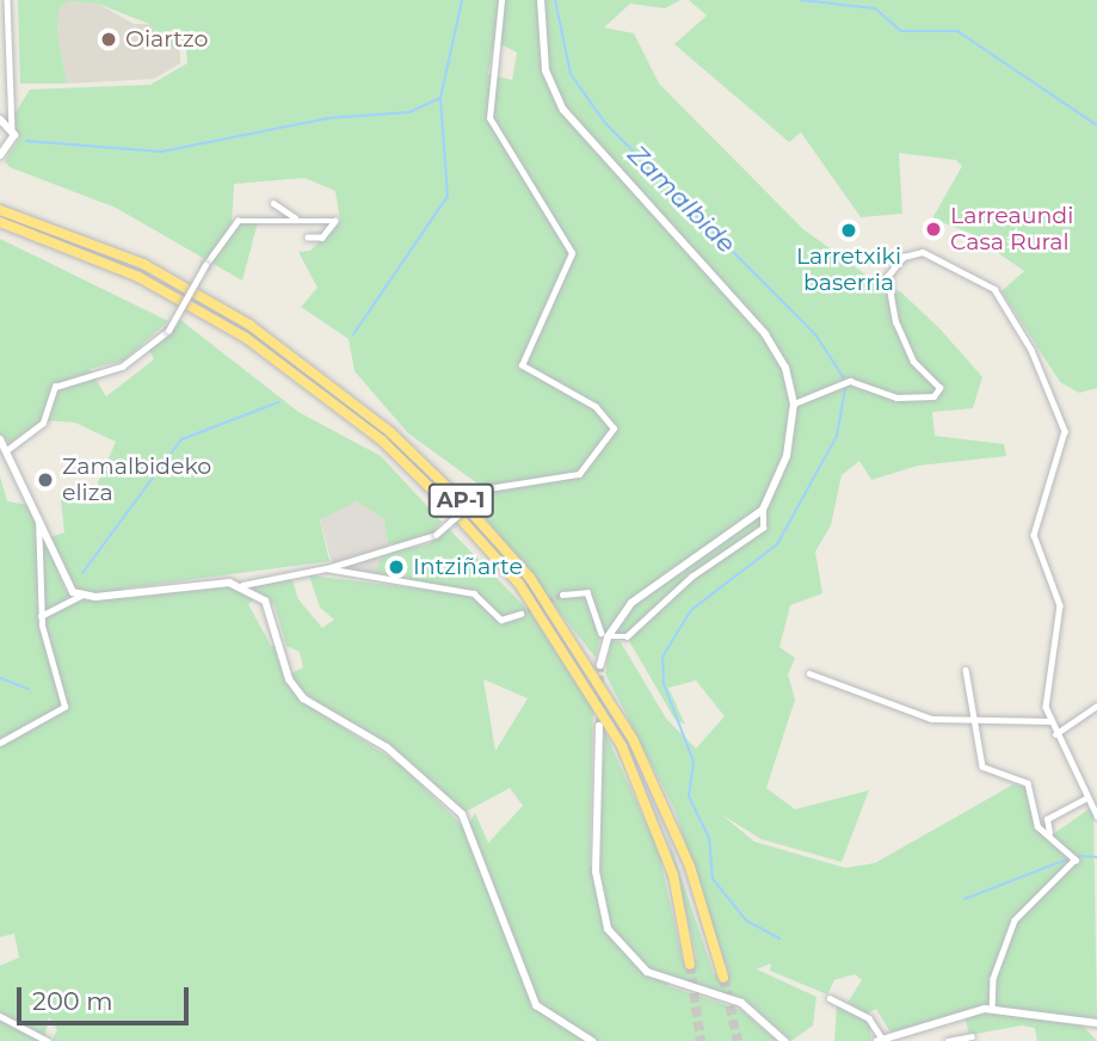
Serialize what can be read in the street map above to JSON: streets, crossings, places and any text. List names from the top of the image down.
{
  "streets": {
    "highway": ["AP-1"]
  },
  "water": ["Zamalbide"],
  "places": [
    "Oiartzo",
    "Larreaundi Casa Rural",
    "Larretxiki baserria",
    "Zamalbideko eliza",
    "Intziñarte"
  ],
  "scale_bar": "200 m"
}
